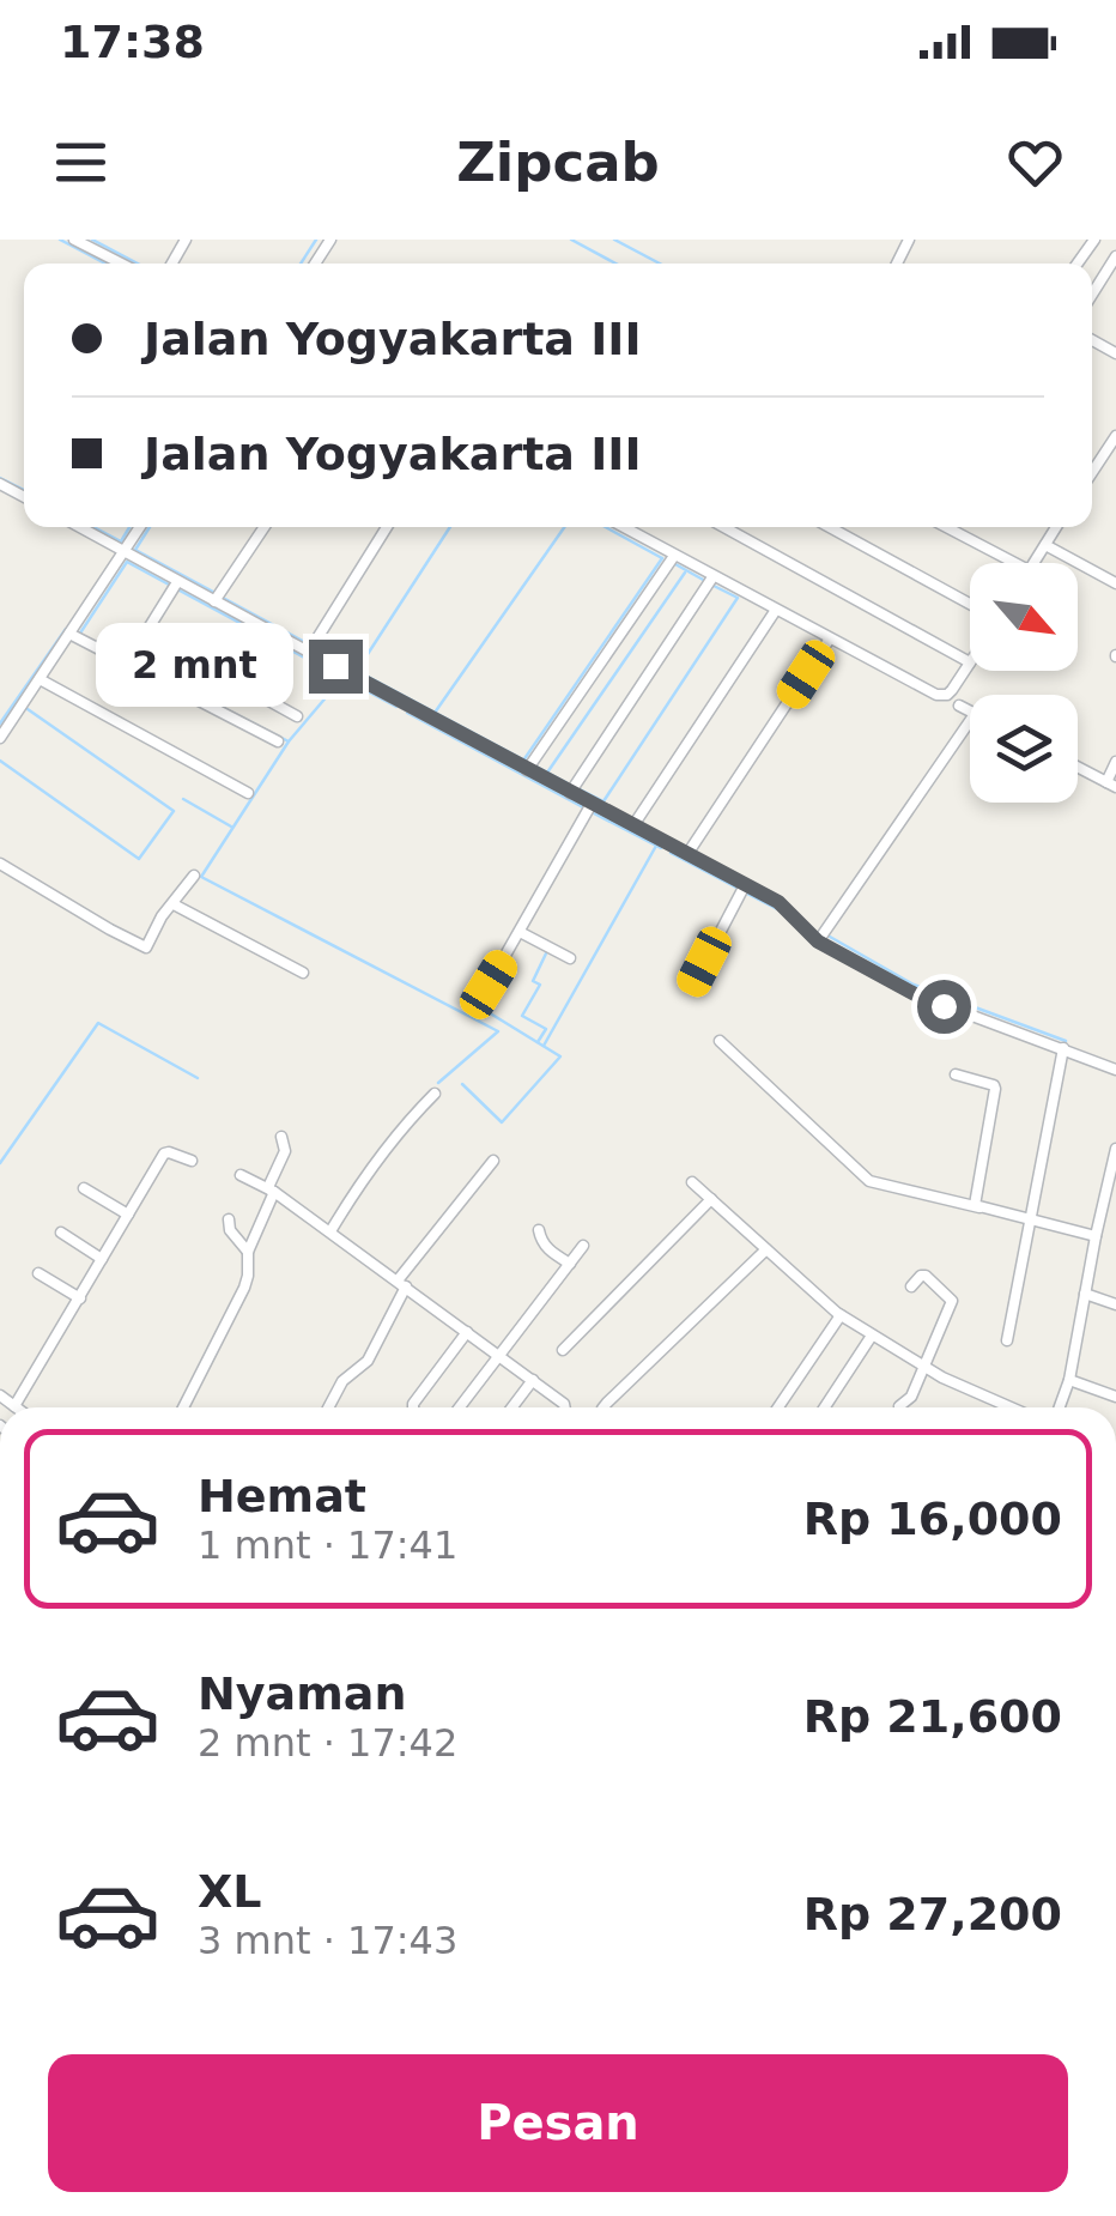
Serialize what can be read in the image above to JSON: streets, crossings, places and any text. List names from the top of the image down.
{
  "north": "bottom right",
  "page": {
    "status": "17:38",
    "header": "Zipcab",
    "banner": ["Jalan Yogyakarta III", "Jalan Yogyakarta III"],
    "bubble": "2 mnt",
    "list": [
      {
        "name": "Hemat",
        "note": "1 mnt · 17:41",
        "value": "Rp 16,000"
      },
      {
        "name": "Nyaman",
        "note": "2 mnt · 17:42",
        "value": "Rp 21,600"
      },
      {
        "name": "XL",
        "note": "3 mnt · 17:43",
        "value": "Rp 27,200"
      }
    ],
    "buttons": "Pesan"
  }
}
